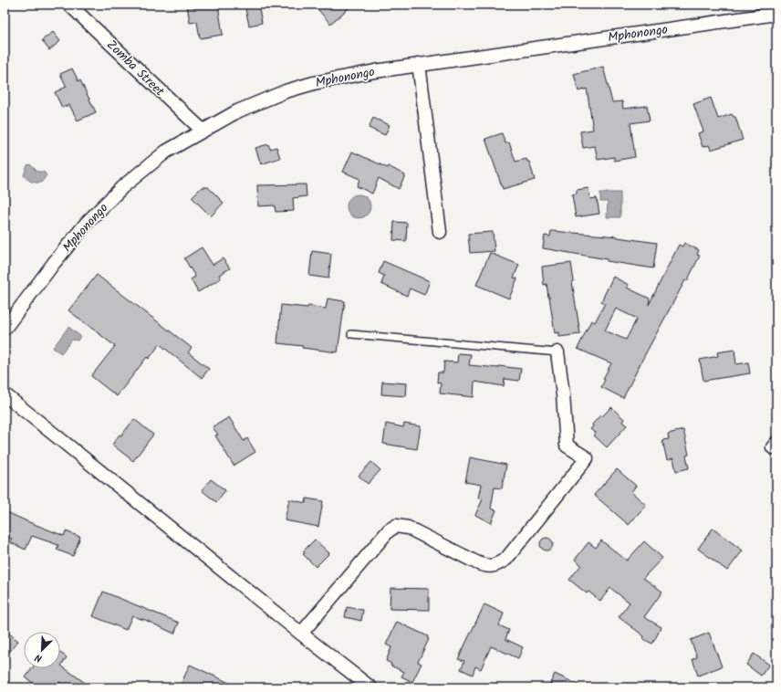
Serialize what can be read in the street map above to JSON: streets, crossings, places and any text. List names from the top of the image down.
{
  "streets": {
    "street": ["Mphonongo", "Zomba Street"]
  },
  "crossings": [
    ["Mphonongo", "Zomba Street"]
  ],
  "north": "bottom left"
}
